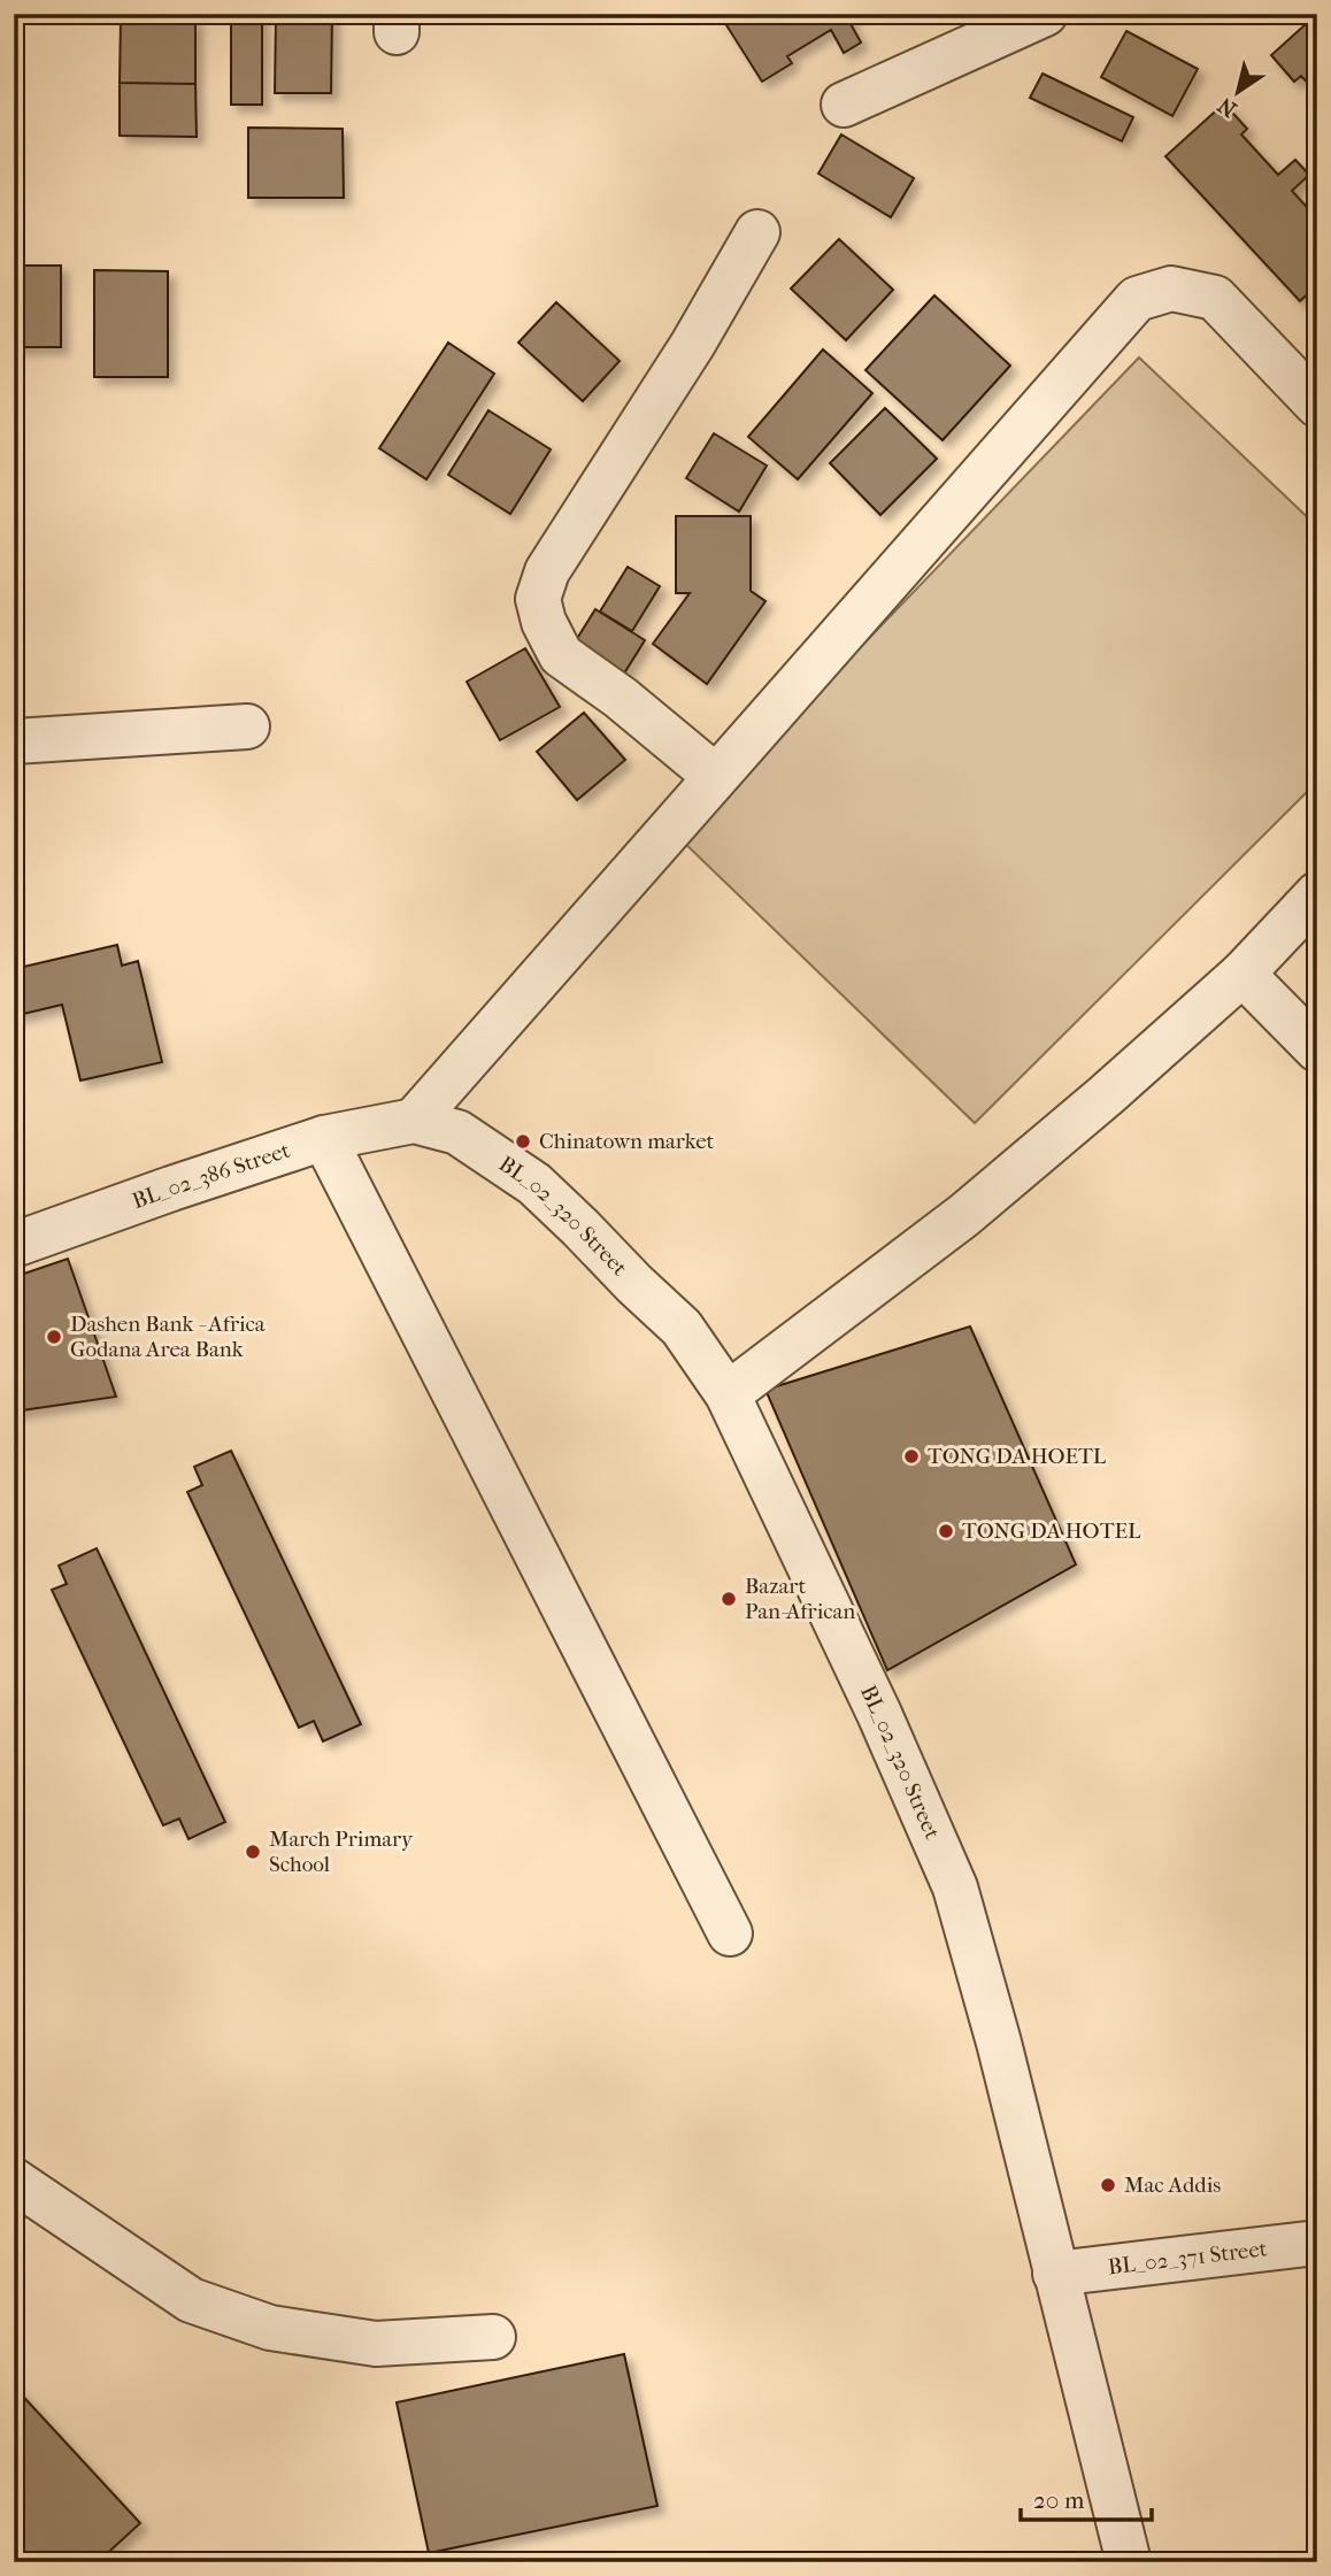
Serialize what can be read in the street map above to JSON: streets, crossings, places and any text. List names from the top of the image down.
{
  "streets": {
    "street": ["BL_02_386 Street", "BL_02_320 Street", "BL_02_371 Street"]
  },
  "crossings": [
    ["BL_02_386 Street", "BL_02_320 Street"],
    ["BL_02_320 Street", "BL_02_371 Street"]
  ],
  "places": [
    "Chinatown market",
    "Dashen Bank - Africa Godana Area Bank",
    "TONG DA HOETL",
    "TONG DA HOTEL",
    "Bazart Pan-African",
    "March Primary School",
    "Mac Addis"
  ],
  "scale_bar": "20 m",
  "north": "bottom left"
}
